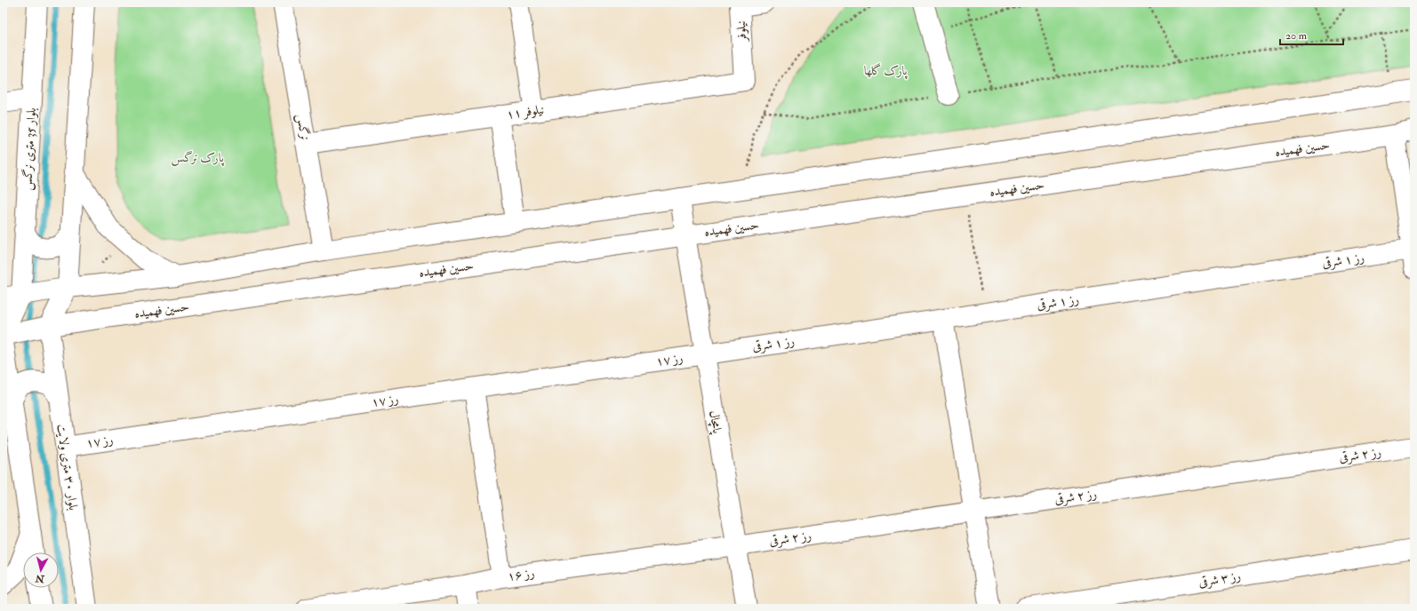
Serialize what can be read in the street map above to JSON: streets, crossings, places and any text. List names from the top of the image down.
{
  "streets": {
    "street": [
      "نیلوفر",
      "نیلوفر ۱۱",
      "نرگس",
      "حسین فهمیده",
      "بلوار 35 متری نرگس",
      "رز ۱ شرقی",
      "رز ۱۷",
      "پامچال",
      "رز ۲ شرقی",
      "بلوار ۳۰ متری ولایت",
      "رز ۱۶",
      "رز ۳ شرقی"
    ]
  },
  "crossings": [
    ["نیلوفر", "نیلوفر ۱۱"],
    ["نیلوفر ۱۱", "نرگس"],
    ["حسین فهمیده", "پامچال"],
    ["حسین فهمیده", "بلوار ۳۰ متری ولایت"],
    ["رز ۱ شرقی", "رز ۱۷"],
    ["رز ۱ شرقی", "پامچال"],
    ["رز ۱۷", "پامچال"],
    ["رز ۱۷", "بلوار ۳۰ متری ولایت"],
    ["پامچال", "رز ۲ شرقی"],
    ["پامچال", "رز ۱۶"],
    ["رز ۲ شرقی", "رز ۱۶"]
  ],
  "parks": ["پارک گلها", "پارک نرگس"],
  "scale_bar": "20 m",
  "north": "bottom"
}
